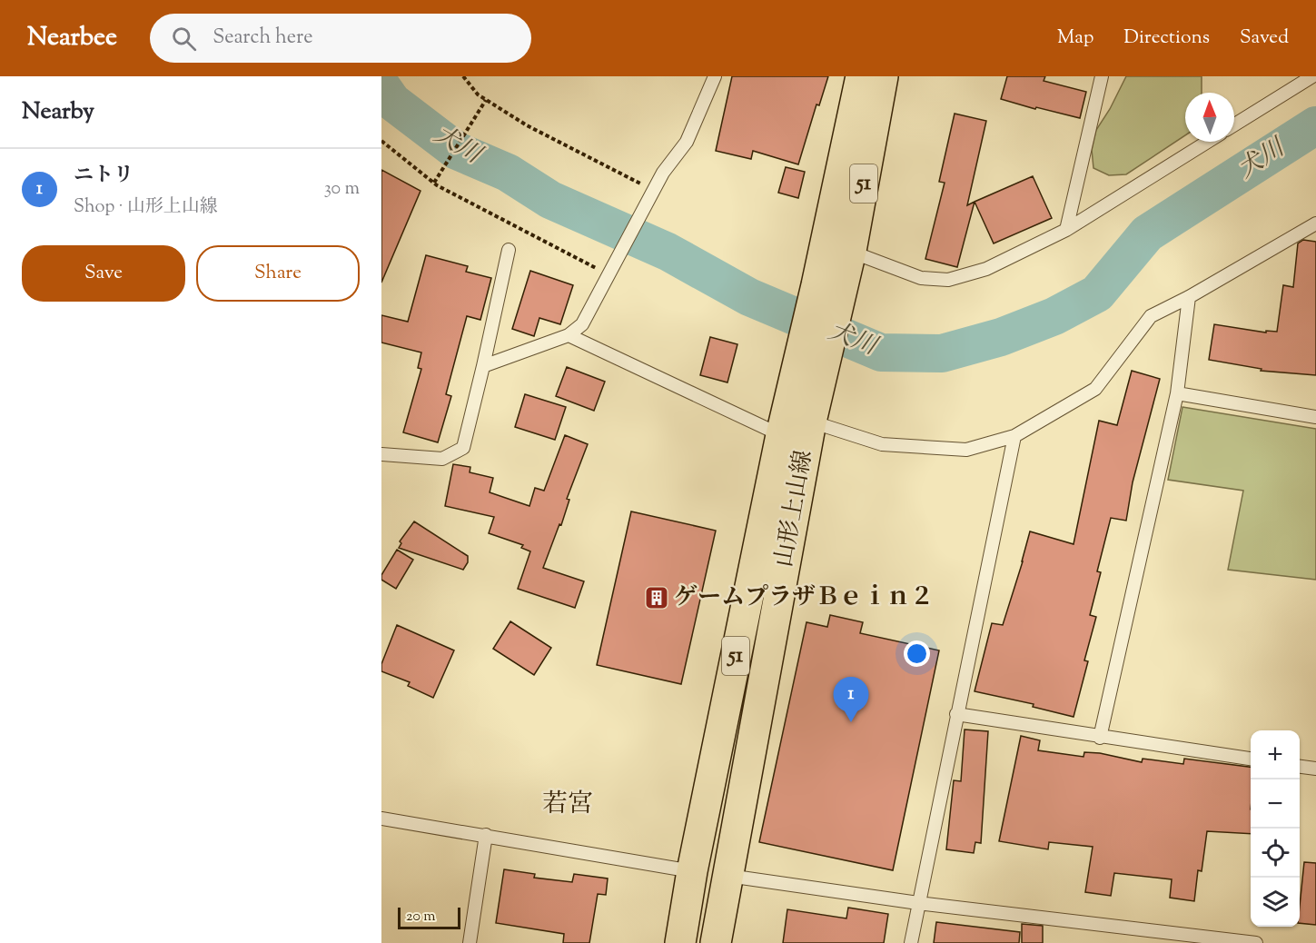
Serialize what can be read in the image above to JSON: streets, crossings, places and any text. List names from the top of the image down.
{
  "streets": {
    "main road": ["51", "山形上山線"]
  },
  "crossings": [
    ["51", "山形上山線"]
  ],
  "districts": ["若宮"],
  "water": ["犬川"],
  "places": {
    "building": ["ゲームプラザＢｅｉｎ２"]
  },
  "scale_bar": "20 m",
  "north": "top",
  "page": {
    "header": "Nearbee",
    "search": "Search here",
    "nav": ["Map", "Directions", "Saved"],
    "heading": "Nearby",
    "list": [
      {
        "mark": "1",
        "name": "ニトリ",
        "note": "Shop · 山形上山線",
        "value": "30 m"
      }
    ],
    "buttons": ["Save", "Share"],
    "pins": "1",
    "map_buttons": ["+", "−"],
    "scale": "20 m"
  }
}
